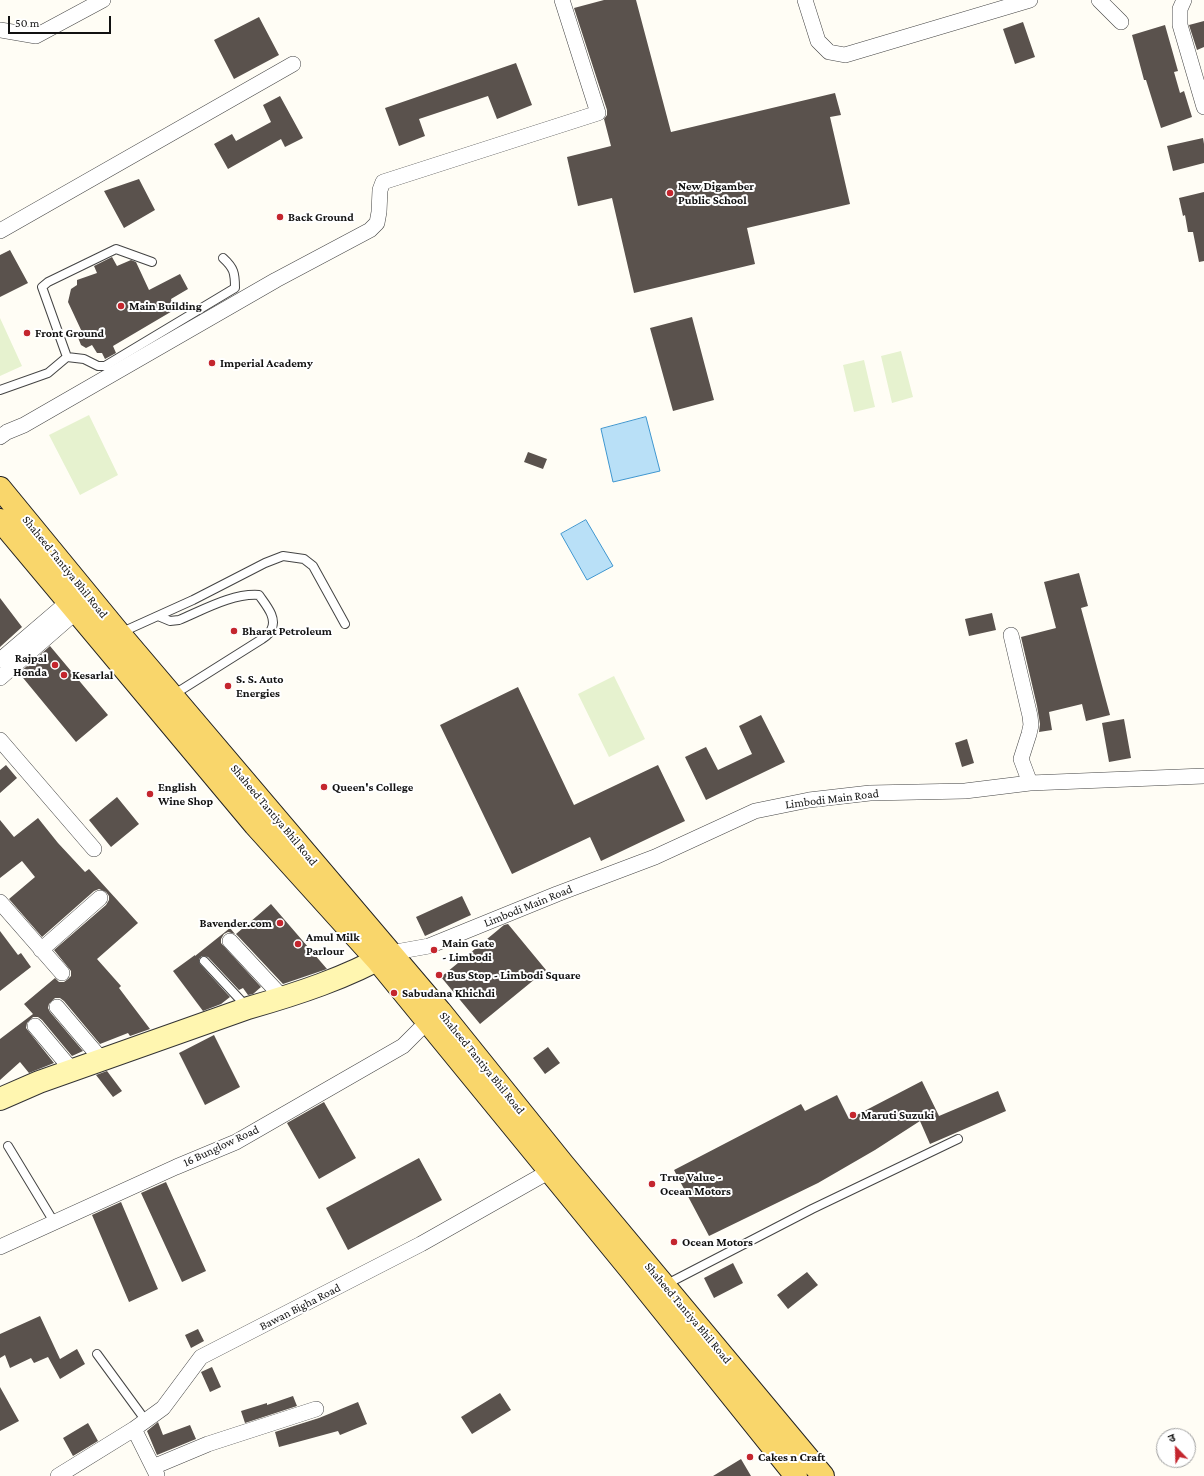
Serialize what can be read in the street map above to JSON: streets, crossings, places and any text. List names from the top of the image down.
{
  "streets": {
    "main road": ["Shaheed Tantiya Bhil Road"],
    "street": ["Limbodi Main Road", "16 Bunglow Road", "Bawan Bigha Road"]
  },
  "crossings": [
    ["Shaheed Tantiya Bhil Road", "Limbodi Main Road"],
    ["Shaheed Tantiya Bhil Road", "16 Bunglow Road"],
    ["Shaheed Tantiya Bhil Road", "Bawan Bigha Road"]
  ],
  "places": [
    "New Digamber Public School",
    "Back Ground",
    "Main Building",
    "Front Ground",
    "Imperial Academy",
    "Bharat Petroleum",
    "Rajpal Honda",
    "Kesarlal",
    "S. S. Auto Energies",
    "Queen's College",
    "English Wine Shop",
    "Bavender.com",
    "Amul Milk Parlour",
    "Main Gate - Limbodi",
    "Bus Stop - Limbodi Square",
    "Sabudana Khichdi",
    "Maruti Suzuki",
    "True Value - Ocean Motors",
    "Ocean Motors",
    "Cakes n Craft"
  ],
  "scale_bar": "50 m",
  "north": "top left"
}
